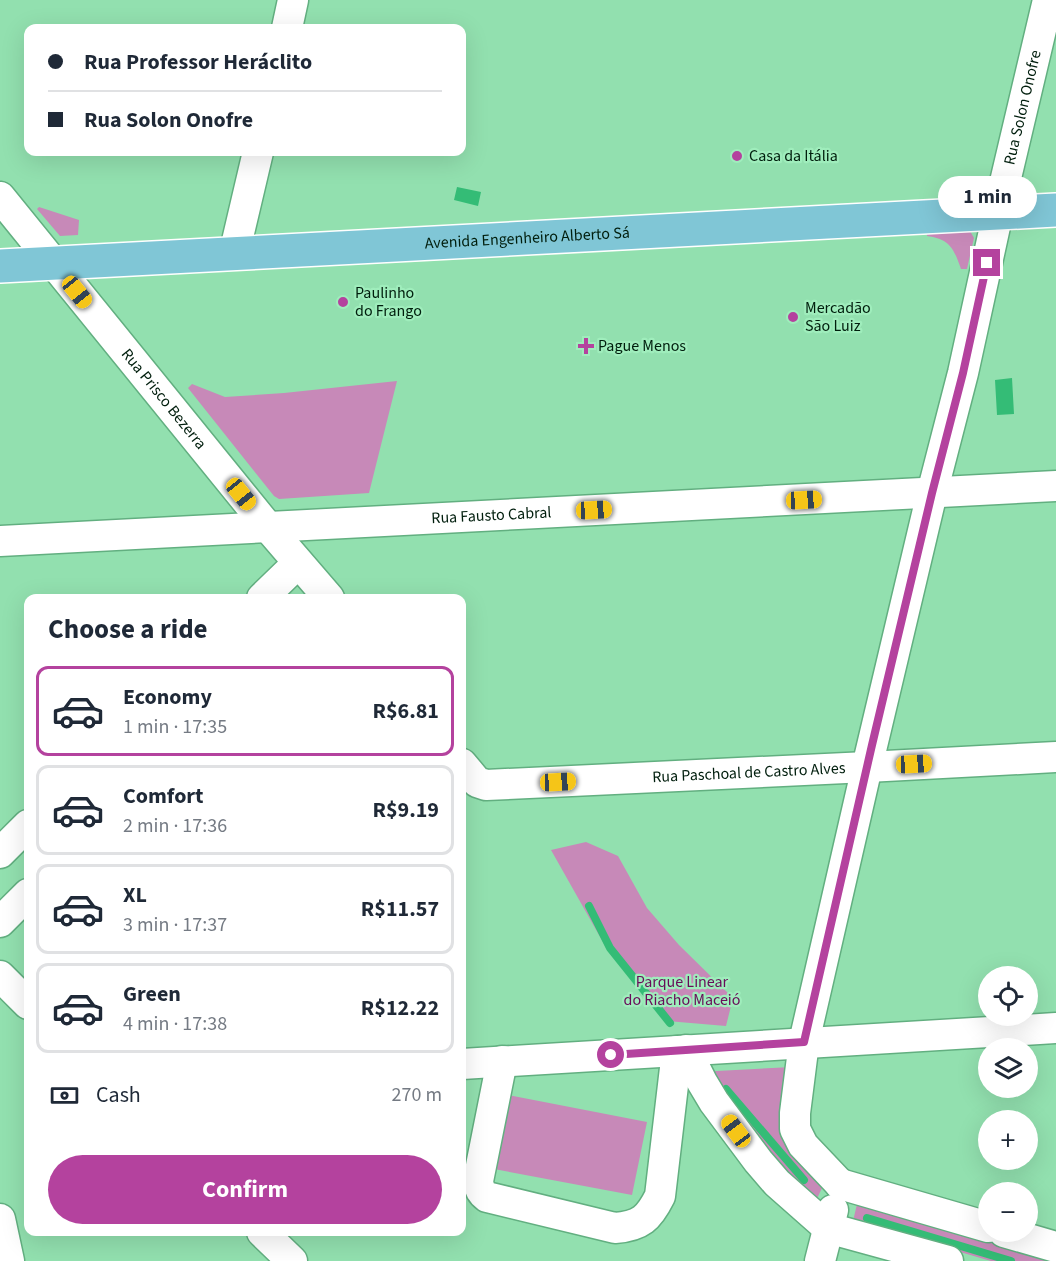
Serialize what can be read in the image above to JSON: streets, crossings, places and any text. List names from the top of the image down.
{
  "streets": {
    "main road": ["Avenida Engenheiro Alberto Sá"],
    "street": [
      "Rua Solon Onofre",
      "Rua Prisco Bezerra",
      "Rua Fausto Cabral",
      "Rua Paschoal de Castro Alves"
    ]
  },
  "crossings": [
    ["Rua Solon Onofre", "Avenida Engenheiro Alberto Sá"],
    ["Rua Solon Onofre", "Rua Fausto Cabral"],
    ["Rua Solon Onofre", "Rua Paschoal de Castro Alves"],
    ["Avenida Engenheiro Alberto Sá", "Rua Prisco Bezerra"],
    ["Rua Prisco Bezerra", "Rua Fausto Cabral"]
  ],
  "parks": ["Parque Linear do Riacho Maceió"],
  "places": {
    "other": ["Casa da Itália", "Paulinho do Frango", "Mercadão São Luiz"],
    "health": ["Pague Menos"]
  },
  "page": {
    "banner": ["Rua Professor Heráclito", "Rua Solon Onofre"],
    "bubble": "1 min",
    "heading": "Choose a ride",
    "list": [
      {
        "name": "Economy",
        "note": "1 min · 17:35",
        "value": "R$6.81"
      },
      {
        "name": "Comfort",
        "note": "2 min · 17:36",
        "value": "R$9.19"
      },
      {
        "name": "XL",
        "note": "3 min · 17:37",
        "value": "R$11.57"
      },
      {
        "name": "Green",
        "note": "4 min · 17:38",
        "value": "R$12.22"
      }
    ],
    "map_buttons": ["+", "−"],
    "pay": ["Cash", "270 m"],
    "buttons": "Confirm"
  }
}
